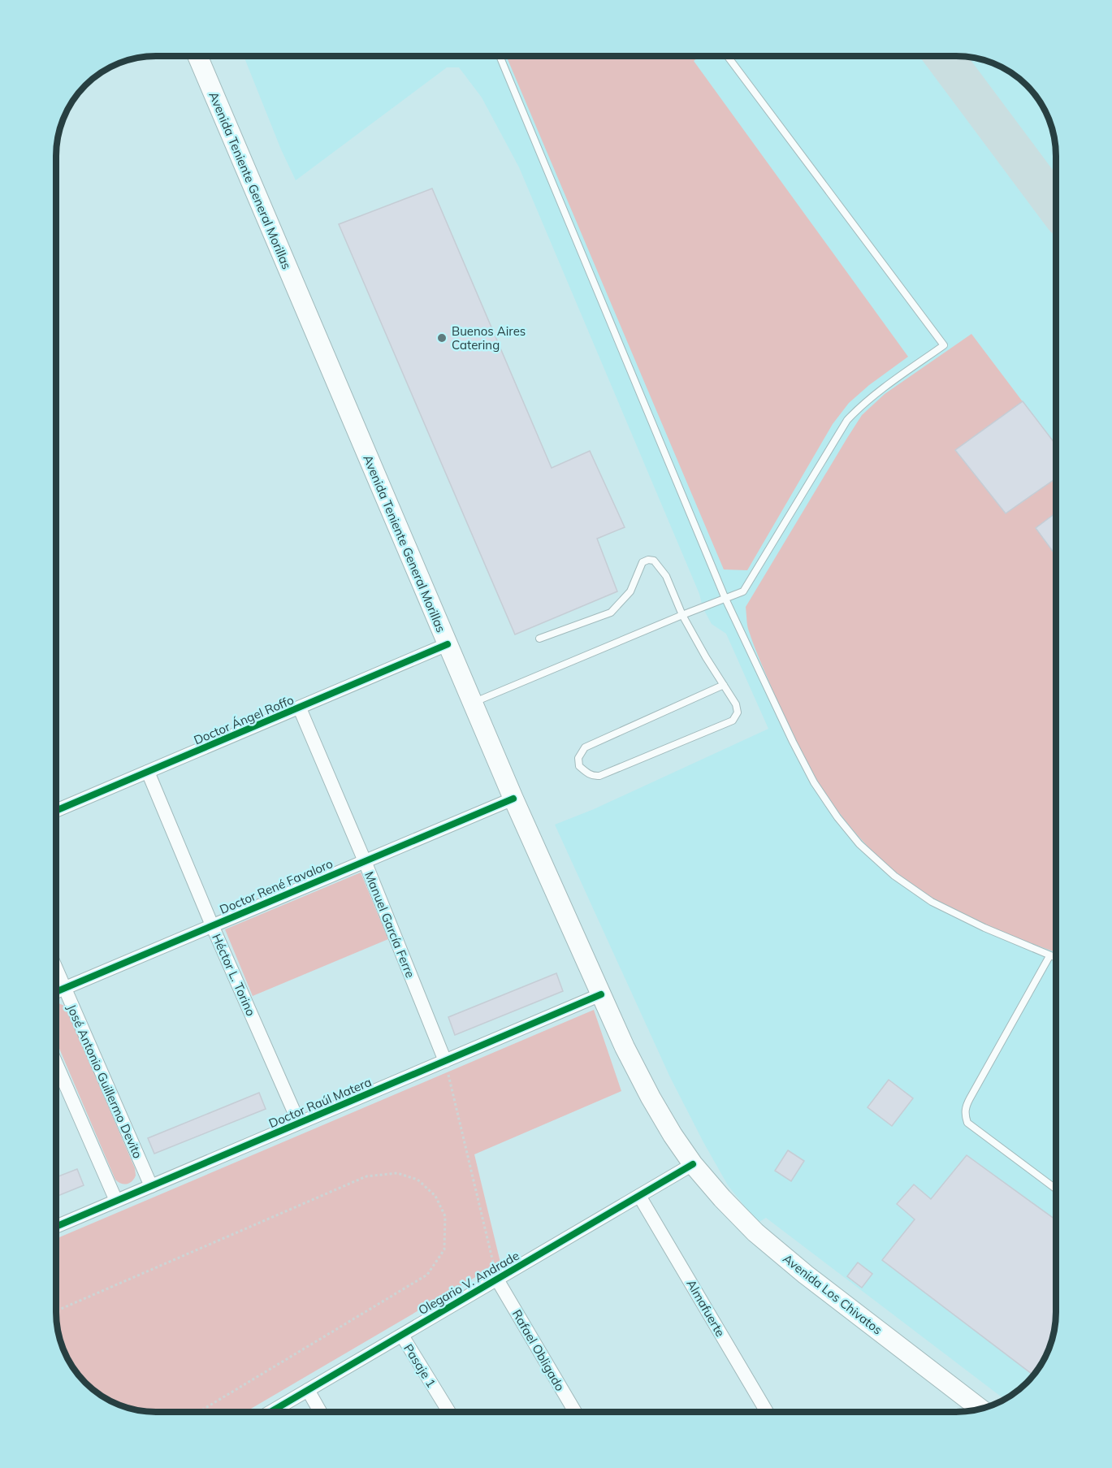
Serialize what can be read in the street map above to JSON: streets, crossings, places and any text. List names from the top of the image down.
{
  "streets": {
    "main road": ["Avenida Teniente General Morillas", "Avenida Los Chivatos"],
    "street": [
      "Doctor Ángel Roffo",
      "Doctor René Favaloro",
      "Manuel García Ferre",
      "Héctor L. Torino",
      "José Antonio Guillermo Devito",
      "Doctor Raúl Matera",
      "Olegario V. Andrade",
      "Almafuerte",
      "Rafael Obligado",
      "Pasaje 1"
    ]
  },
  "crossings": [
    ["Avenida Teniente General Morillas", "Doctor Ángel Roffo"],
    ["Avenida Teniente General Morillas", "Doctor René Favaloro"],
    ["Avenida Teniente General Morillas", "Doctor Raúl Matera"],
    ["Avenida Teniente General Morillas", "Olegario V. Andrade"],
    ["Avenida Teniente General Morillas", "Avenida Los Chivatos"],
    ["Doctor Ángel Roffo", "Manuel García Ferre"],
    ["Doctor Ángel Roffo", "Héctor L. Torino"],
    ["Doctor René Favaloro", "Manuel García Ferre"],
    ["Doctor René Favaloro", "Héctor L. Torino"],
    ["Doctor René Favaloro", "José Antonio Guillermo Devito"],
    ["Manuel García Ferre", "Doctor Raúl Matera"],
    ["Héctor L. Torino", "Doctor Raúl Matera"],
    ["José Antonio Guillermo Devito", "Doctor Raúl Matera"],
    ["Olegario V. Andrade", "Avenida Los Chivatos"],
    ["Olegario V. Andrade", "Almafuerte"],
    ["Olegario V. Andrade", "Rafael Obligado"],
    ["Olegario V. Andrade", "Pasaje 1"]
  ],
  "places": ["Buenos Aires Catering"]
}
